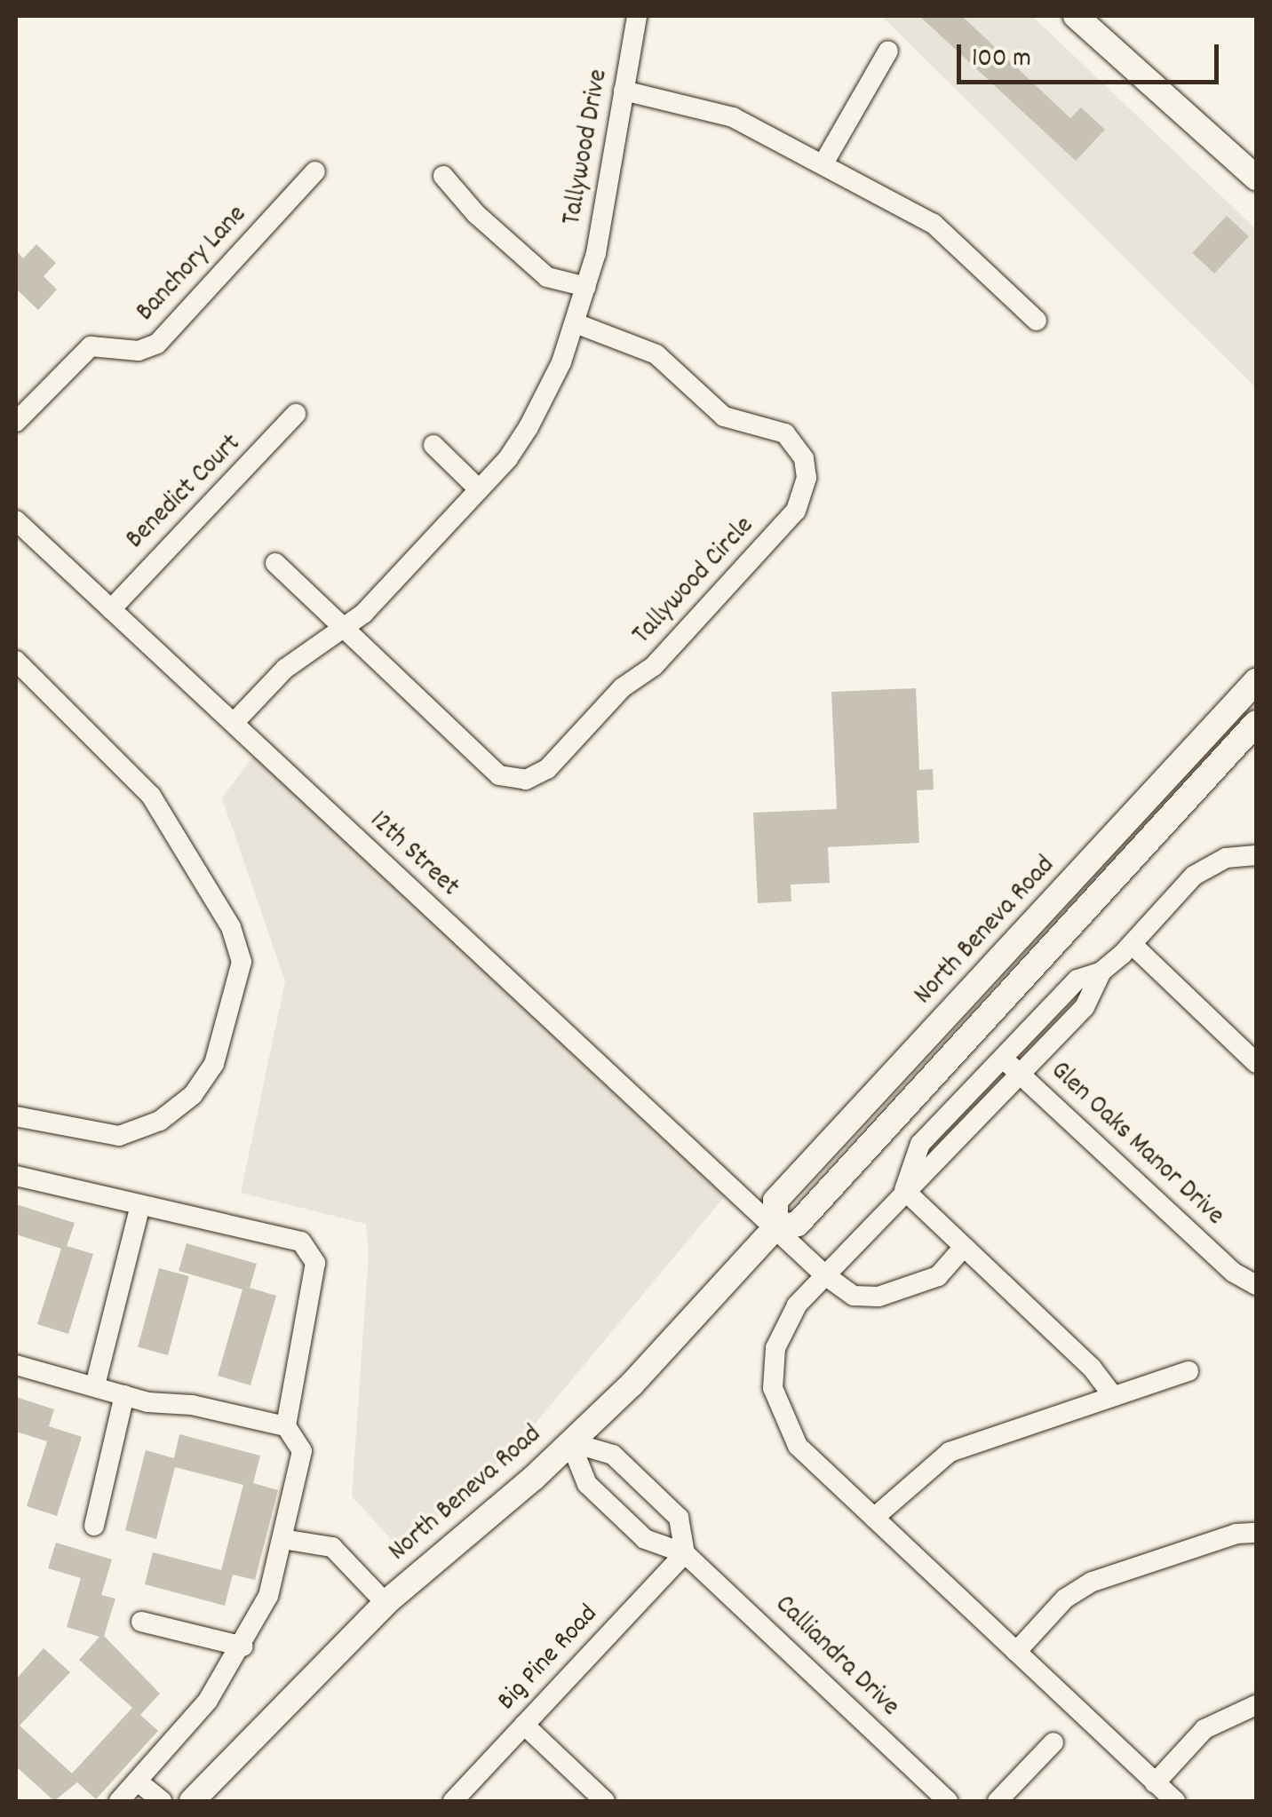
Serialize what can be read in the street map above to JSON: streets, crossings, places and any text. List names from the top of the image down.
{
  "streets": {
    "main road": ["North Beneva Road"],
    "street": [
      "Tallywood Drive",
      "Banchory Lane",
      "Benedict Court",
      "Tallywood Circle",
      "12th Street",
      "Glen Oaks Manor Drive",
      "Calliandra Drive",
      "Big Pine Road"
    ]
  },
  "crossings": [
    ["Tallywood Drive", "Tallywood Circle"],
    ["Tallywood Drive", "12th Street"],
    ["Benedict Court", "12th Street"],
    ["12th Street", "North Beneva Road"],
    ["North Beneva Road", "Calliandra Drive"],
    ["Calliandra Drive", "Big Pine Road"]
  ],
  "scale_bar": "100 m"
}
